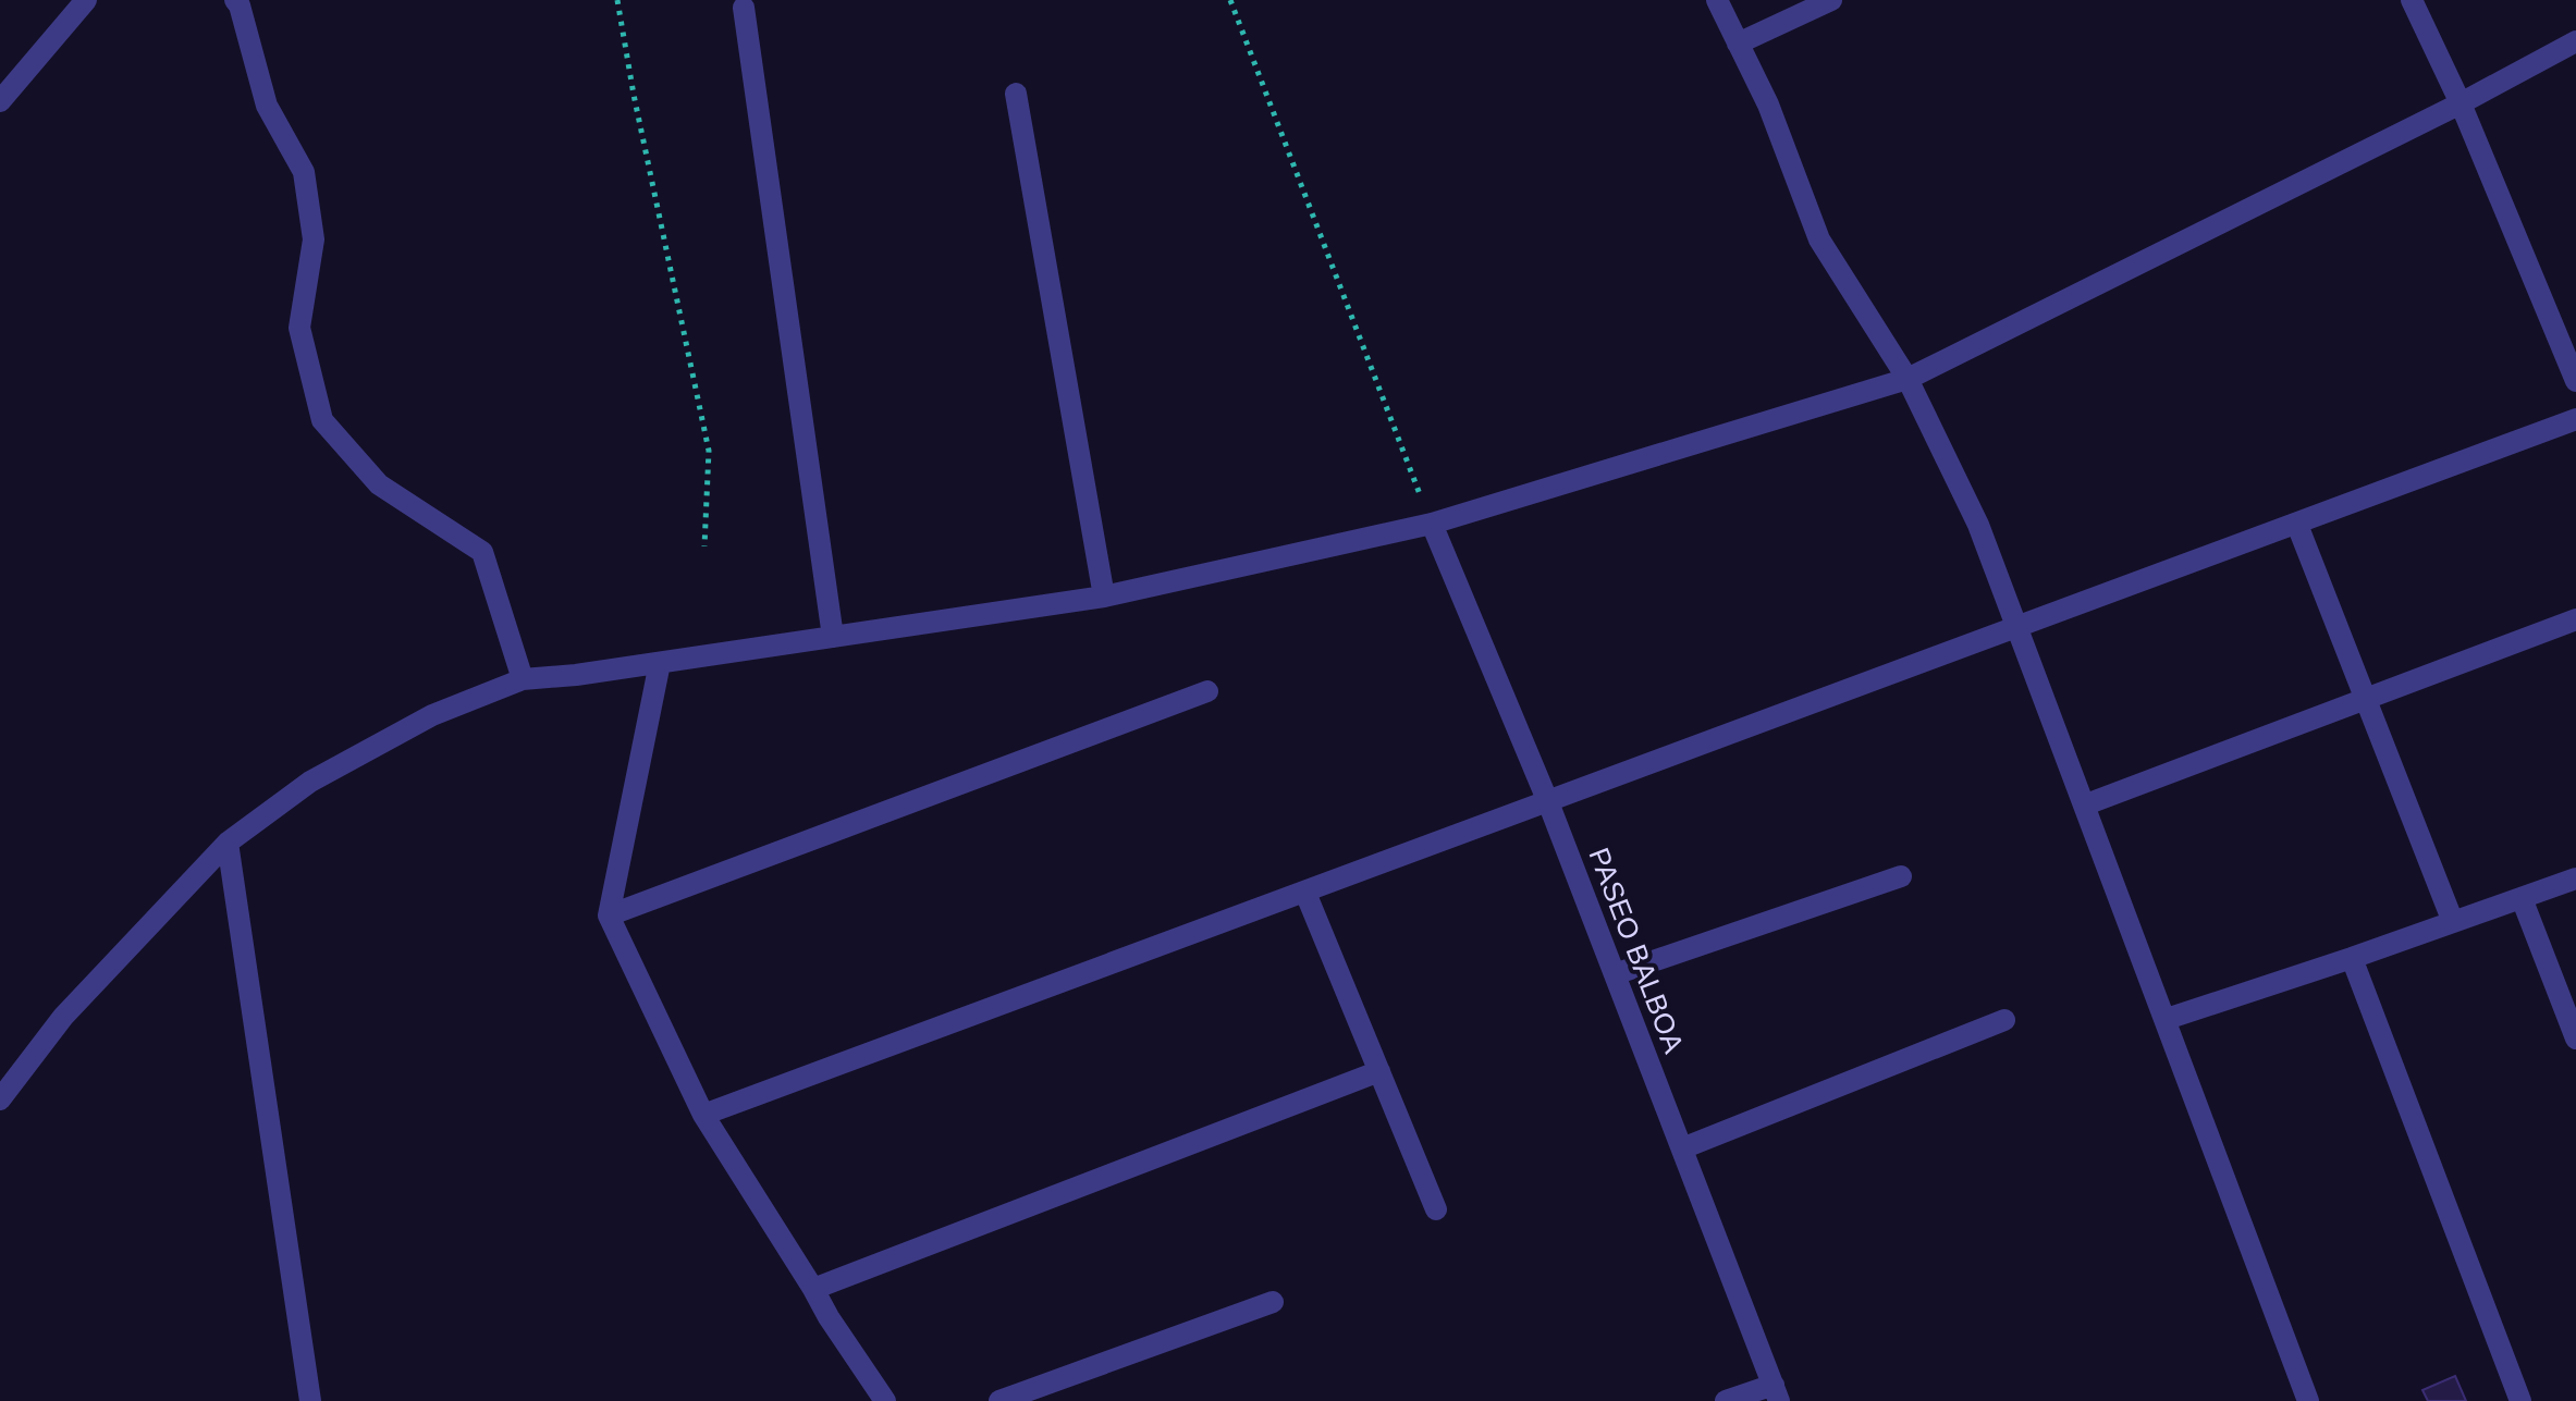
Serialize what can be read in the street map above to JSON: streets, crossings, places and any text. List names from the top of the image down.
{
  "streets": {
    "street": ["PASEO BALBOA"]
  }
}
